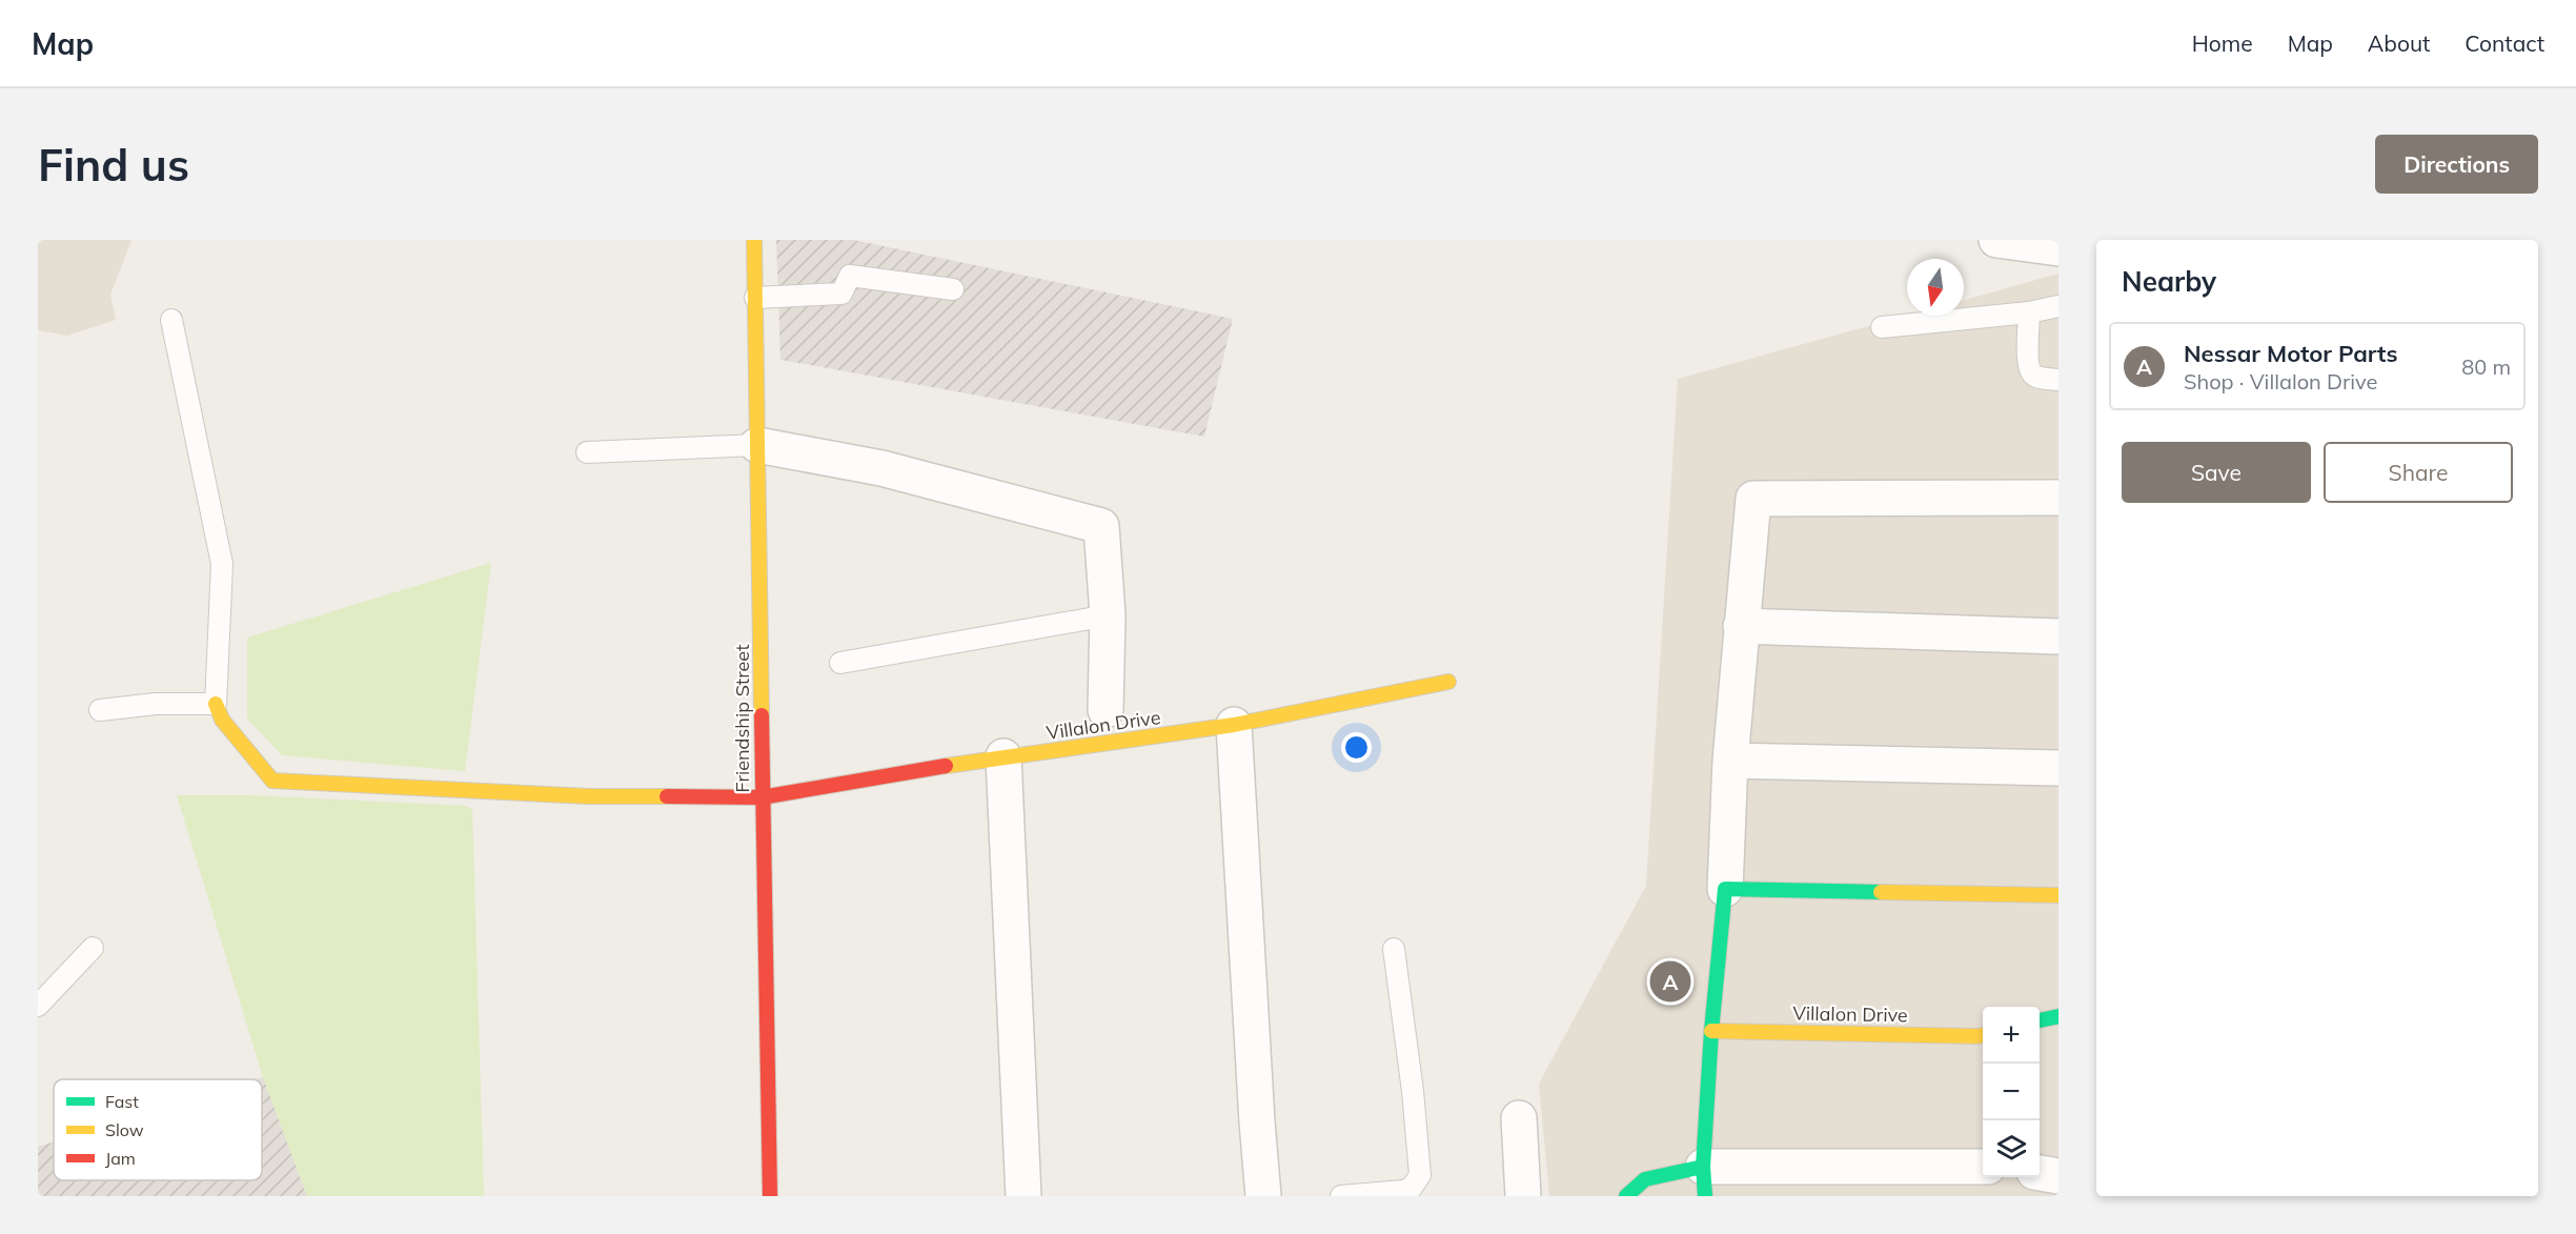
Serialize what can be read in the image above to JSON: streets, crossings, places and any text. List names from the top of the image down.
{
  "streets": {
    "street": ["Friendship Street", "Villalon Drive"]
  },
  "crossings": [
    ["Friendship Street", "Villalon Drive"]
  ],
  "legend": ["Fast", "Slow", "Jam"],
  "north": "bottom",
  "page": {
    "header": "Map",
    "nav": [
      "Home",
      "Map",
      "About",
      "Contact"
    ],
    "buttons": [
      "Directions",
      ["Save", "Share"]
    ],
    "title": "Find us",
    "heading": "Nearby",
    "list": [
      {
        "mark": "A",
        "name": "Nessar Motor Parts",
        "note": "Shop · Villalon Drive",
        "value": "80 m"
      }
    ],
    "pins": "A",
    "map_buttons": ["+", "−"]
  }
}
